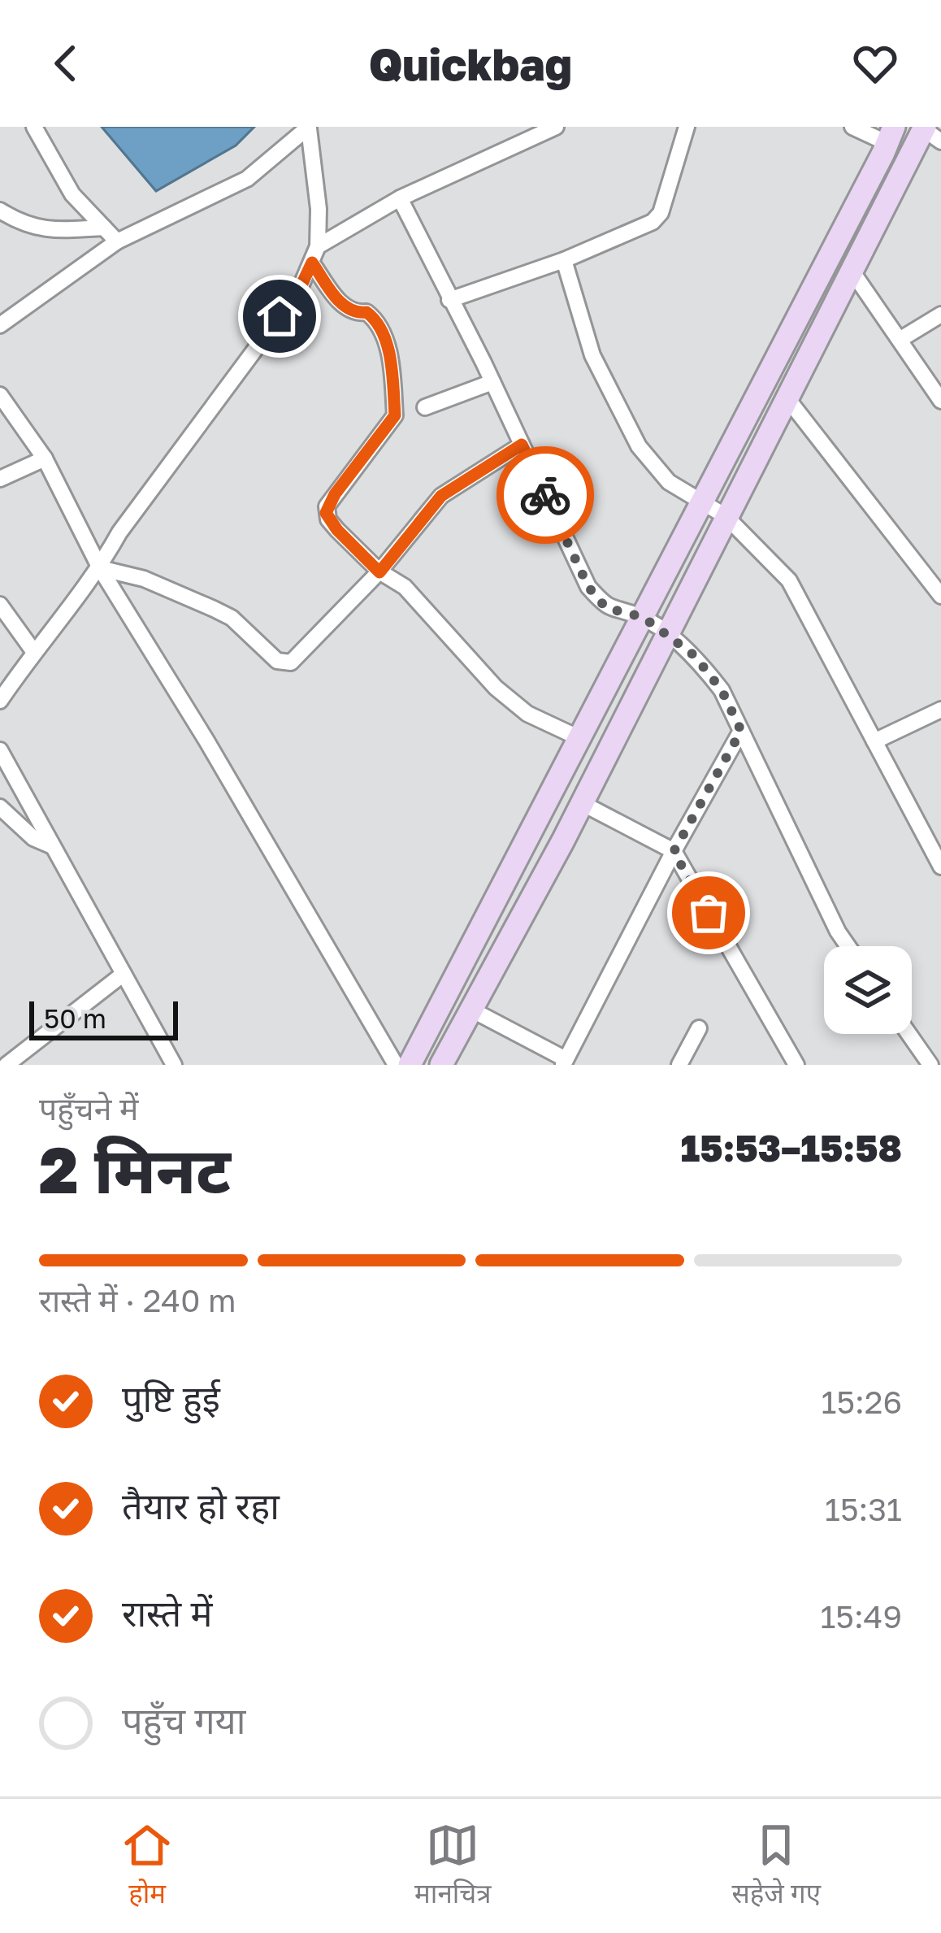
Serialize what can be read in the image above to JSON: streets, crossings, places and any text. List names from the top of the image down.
{
  "scale_bar": "50 m",
  "page": {
    "header": "Quickbag",
    "scale": "50 m",
    "heading": ["2 मिनट", "पहुँचने में", "15:53–15:58"],
    "bar": "रास्ते में · 240 m",
    "list": [
      ["पुष्टि हुई", "15:26"],
      ["तैयार हो रहा", "15:31"],
      ["रास्ते में", "15:49"],
      "पहुँच गया"
    ],
    "tabs": ["होम", "मानचित्र", "सहेजे गए"]
  }
}
